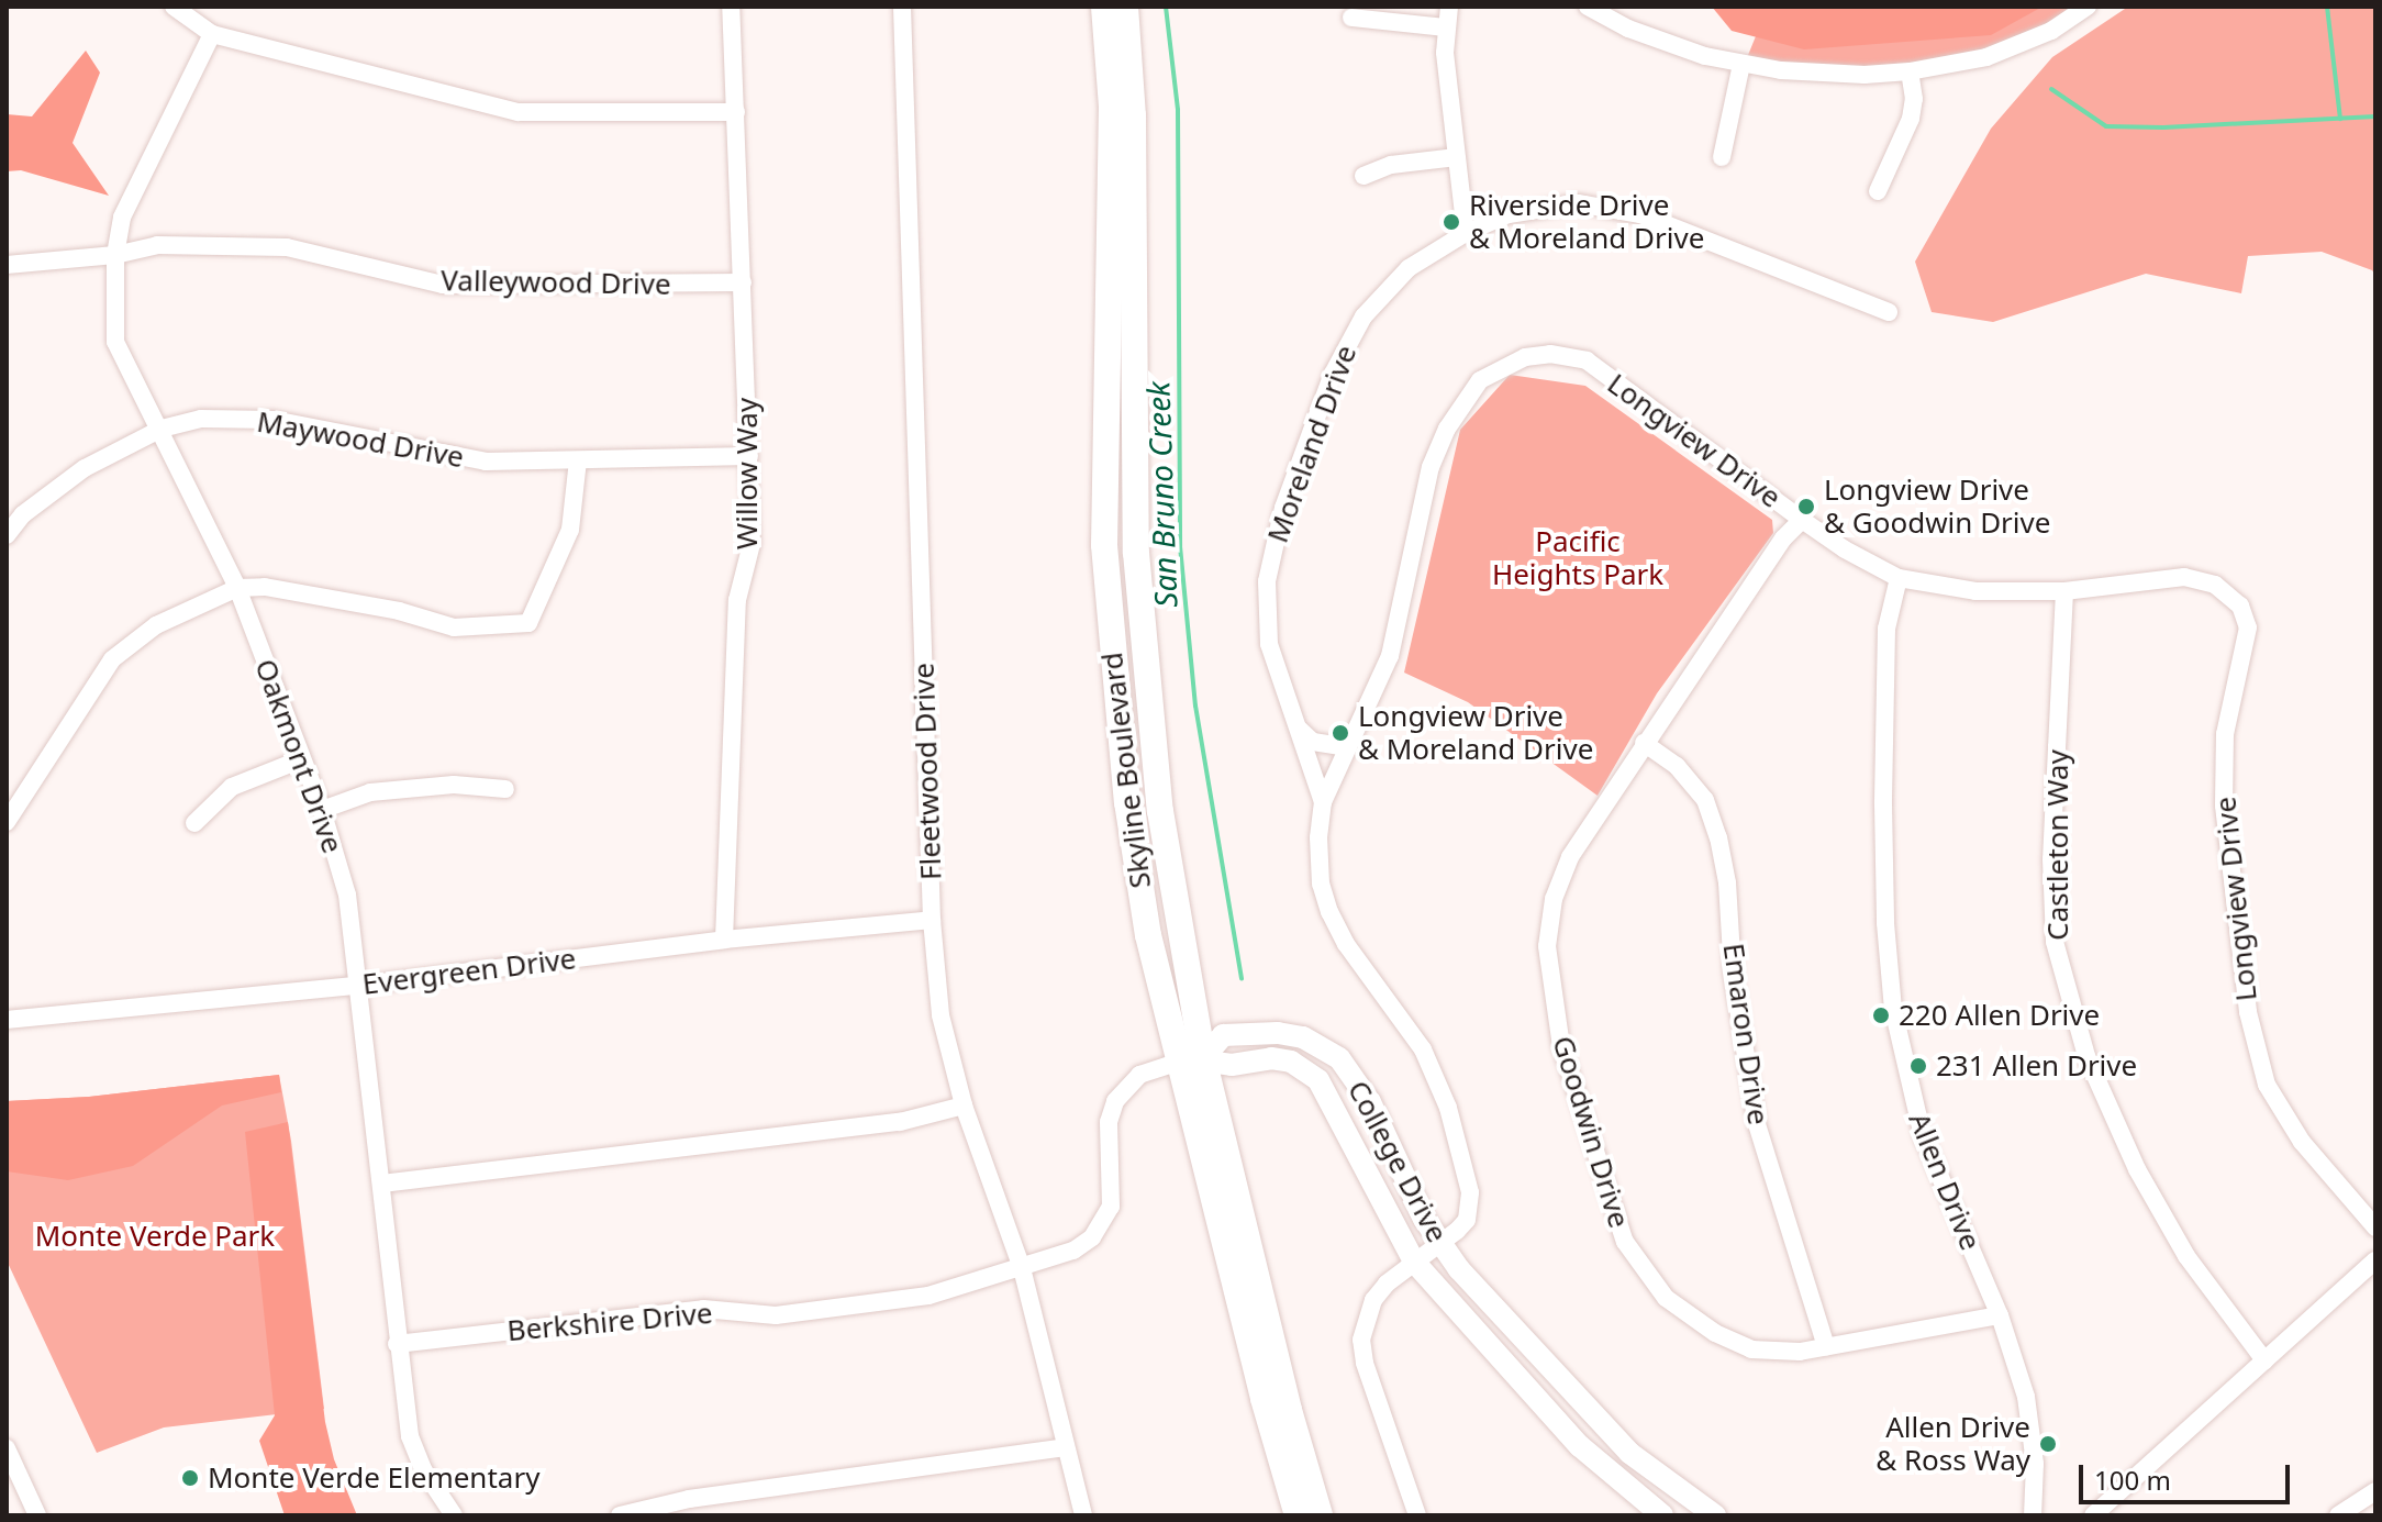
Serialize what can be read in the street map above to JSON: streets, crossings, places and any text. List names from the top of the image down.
{
  "streets": {
    "main road": ["Skyline Boulevard"],
    "street": [
      "Valleywood Drive",
      "Maywood Drive",
      "Longview Drive",
      "Moreland Drive",
      "Willow Way",
      "Oakmont Drive",
      "Fleetwood Drive",
      "Castleton Way",
      "Evergreen Drive",
      "Emaron Drive",
      "Goodwin Drive",
      "College Drive",
      "Allen Drive",
      "Berkshire Drive"
    ]
  },
  "crossings": [
    ["Valleywood Drive", "Willow Way"],
    ["Valleywood Drive", "Oakmont Drive"],
    ["Maywood Drive", "Willow Way"],
    ["Maywood Drive", "Oakmont Drive"],
    ["Longview Drive", "Moreland Drive"],
    ["Longview Drive", "Castleton Way"],
    ["Longview Drive", "Goodwin Drive"],
    ["Longview Drive", "College Drive"],
    ["Longview Drive", "Allen Drive"],
    ["Willow Way", "Evergreen Drive"],
    ["Oakmont Drive", "Evergreen Drive"],
    ["Oakmont Drive", "Berkshire Drive"],
    ["Skyline Boulevard", "College Drive"],
    ["Skyline Boulevard", "Berkshire Drive"],
    ["Fleetwood Drive", "Evergreen Drive"],
    ["Fleetwood Drive", "Berkshire Drive"],
    ["Emaron Drive", "Goodwin Drive"],
    ["Goodwin Drive", "Allen Drive"],
    ["College Drive", "Berkshire Drive"]
  ],
  "water": ["San Bruno Creek"],
  "parks": ["Pacific Heights Park", "Monte Verde Park"],
  "places": [
    "Riverside Drive & Moreland Drive",
    "Longview Drive & Goodwin Drive",
    "Longview Drive & Moreland Drive",
    "220 Allen Drive",
    "231 Allen Drive",
    "Allen Drive & Ross Way",
    "Monte Verde Elementary"
  ],
  "scale_bar": "100 m"
}
